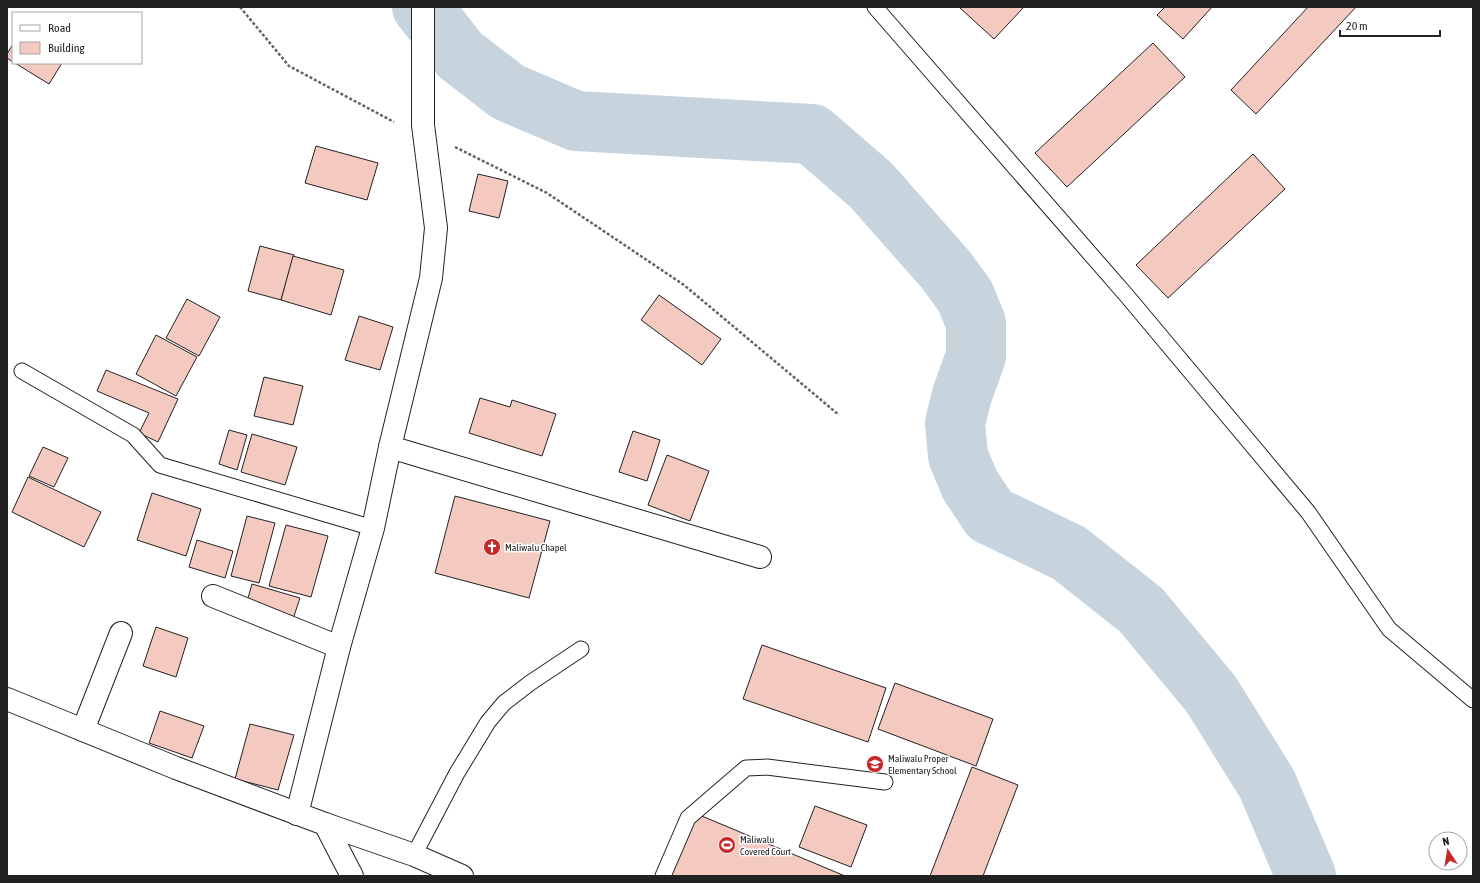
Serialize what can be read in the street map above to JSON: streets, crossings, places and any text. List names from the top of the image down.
{
  "places": {
    "church": ["Maliwalu Chapel"],
    "school or university": ["Maliwalu Proper Elementary School"],
    "sports": ["Maliwalu Covered Court"]
  },
  "legend": ["Road", "Building"],
  "scale_bar": "20 m",
  "north": "top"
}
